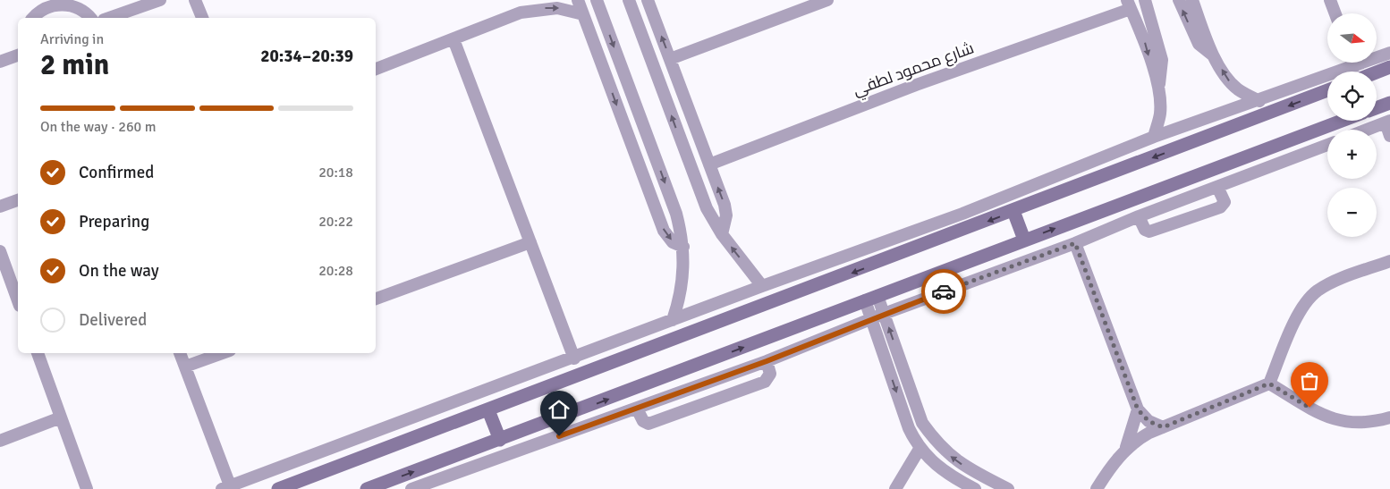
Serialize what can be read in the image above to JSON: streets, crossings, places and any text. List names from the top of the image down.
{
  "streets": {
    "street": ["شارع محمود لطفي"]
  },
  "north": "right",
  "page": {
    "map_buttons": ["+", "−"],
    "heading": ["2 min", "Arriving in", "20:34–20:39"],
    "bar": "On the way · 260 m",
    "list": [
      ["Confirmed", "20:18"],
      ["Preparing", "20:22"],
      ["On the way", "20:28"],
      "Delivered"
    ]
  }
}
